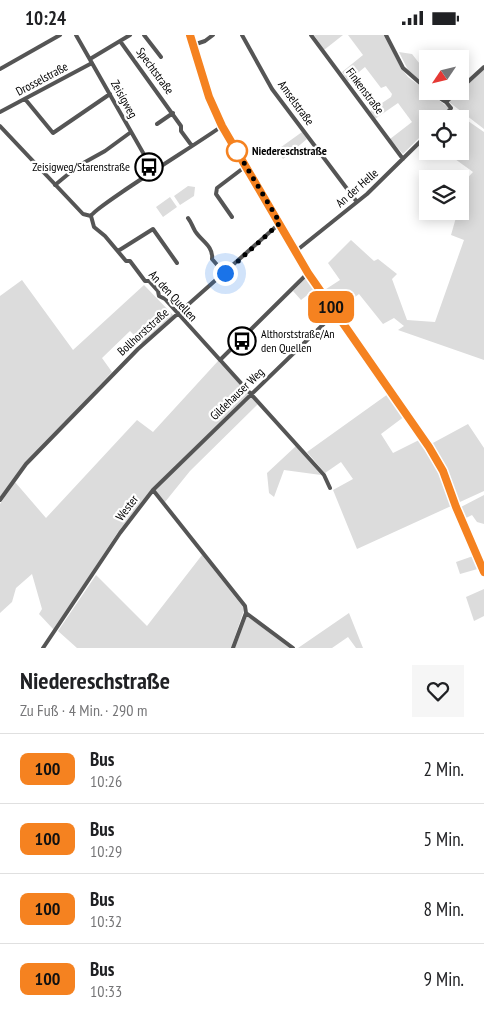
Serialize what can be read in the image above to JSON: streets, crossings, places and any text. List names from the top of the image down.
{
  "streets": {
    "street": [
      "Spechtstraße",
      "Drosselstraße",
      "Finkenstraße",
      "Zeisigweg",
      "Amselstraße",
      "An der Helle",
      "An den Quellen",
      "Bollhorststraße",
      "Gildehauser Weg",
      "Wester"
    ]
  },
  "crossings": [
    ["Spechtstraße", "Drosselstraße"],
    ["Drosselstraße", "Zeisigweg"],
    ["Finkenstraße", "An der Helle"],
    ["Amselstraße", "An der Helle"],
    ["An den Quellen", "Bollhorststraße"],
    ["An den Quellen", "Gildehauser Weg"],
    ["Gildehauser Weg", "Wester"]
  ],
  "places": {
    "other": ["Niedereschstraße"],
    "bus stop": ["Zeisigweg/Starenstraße", "Althorststraße/An den Quellen"]
  },
  "lines": ["bus line 100"],
  "north": "bottom left",
  "page": {
    "status": "10:24",
    "on_map": "100",
    "heading": ["Niedereschstraße", "Zu Fuß · 4 Min. · 290 m"],
    "list": [
      {
        "mark": "100",
        "name": "Bus",
        "note": "10:26",
        "value": "2 Min."
      },
      {
        "mark": "100",
        "name": "Bus",
        "note": "10:29",
        "value": "5 Min."
      },
      {
        "mark": "100",
        "name": "Bus",
        "note": "10:32",
        "value": "8 Min."
      },
      {
        "mark": "100",
        "name": "Bus",
        "note": "10:33",
        "value": "9 Min."
      }
    ]
  }
}
